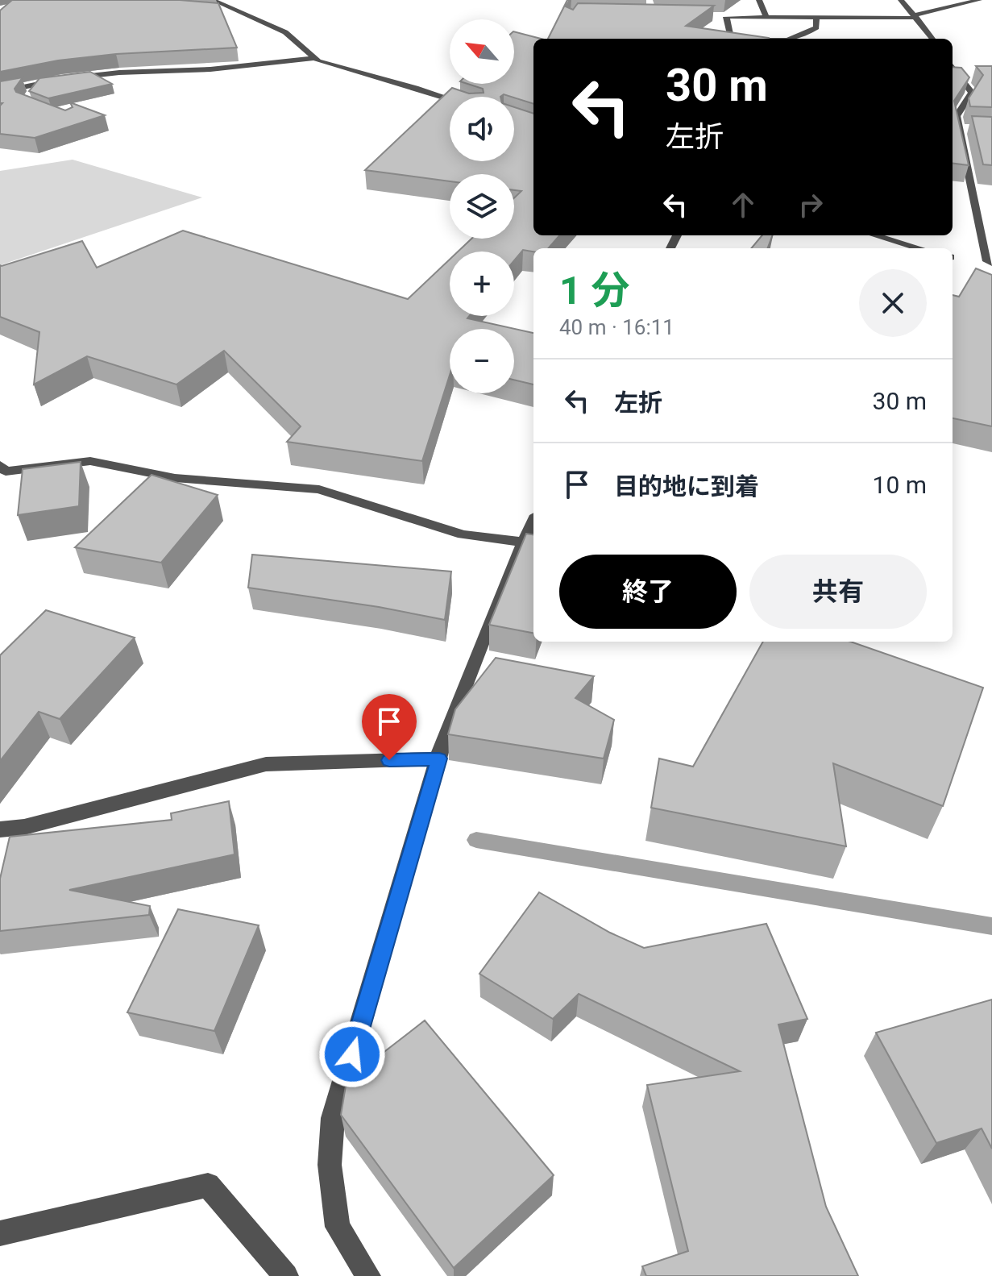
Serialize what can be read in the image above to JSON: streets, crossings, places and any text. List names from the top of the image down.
{
  "north": "top left",
  "page": {
    "map_buttons": ["+", "−"],
    "turn": ["30 m", "左折"],
    "heading": ["1 分", "40 m · 16:11"],
    "list": [
      {
        "name": "左折",
        "value": "30 m"
      },
      {
        "name": "目的地に到着",
        "value": "10 m"
      }
    ],
    "buttons": ["終了", "共有"]
  }
}
